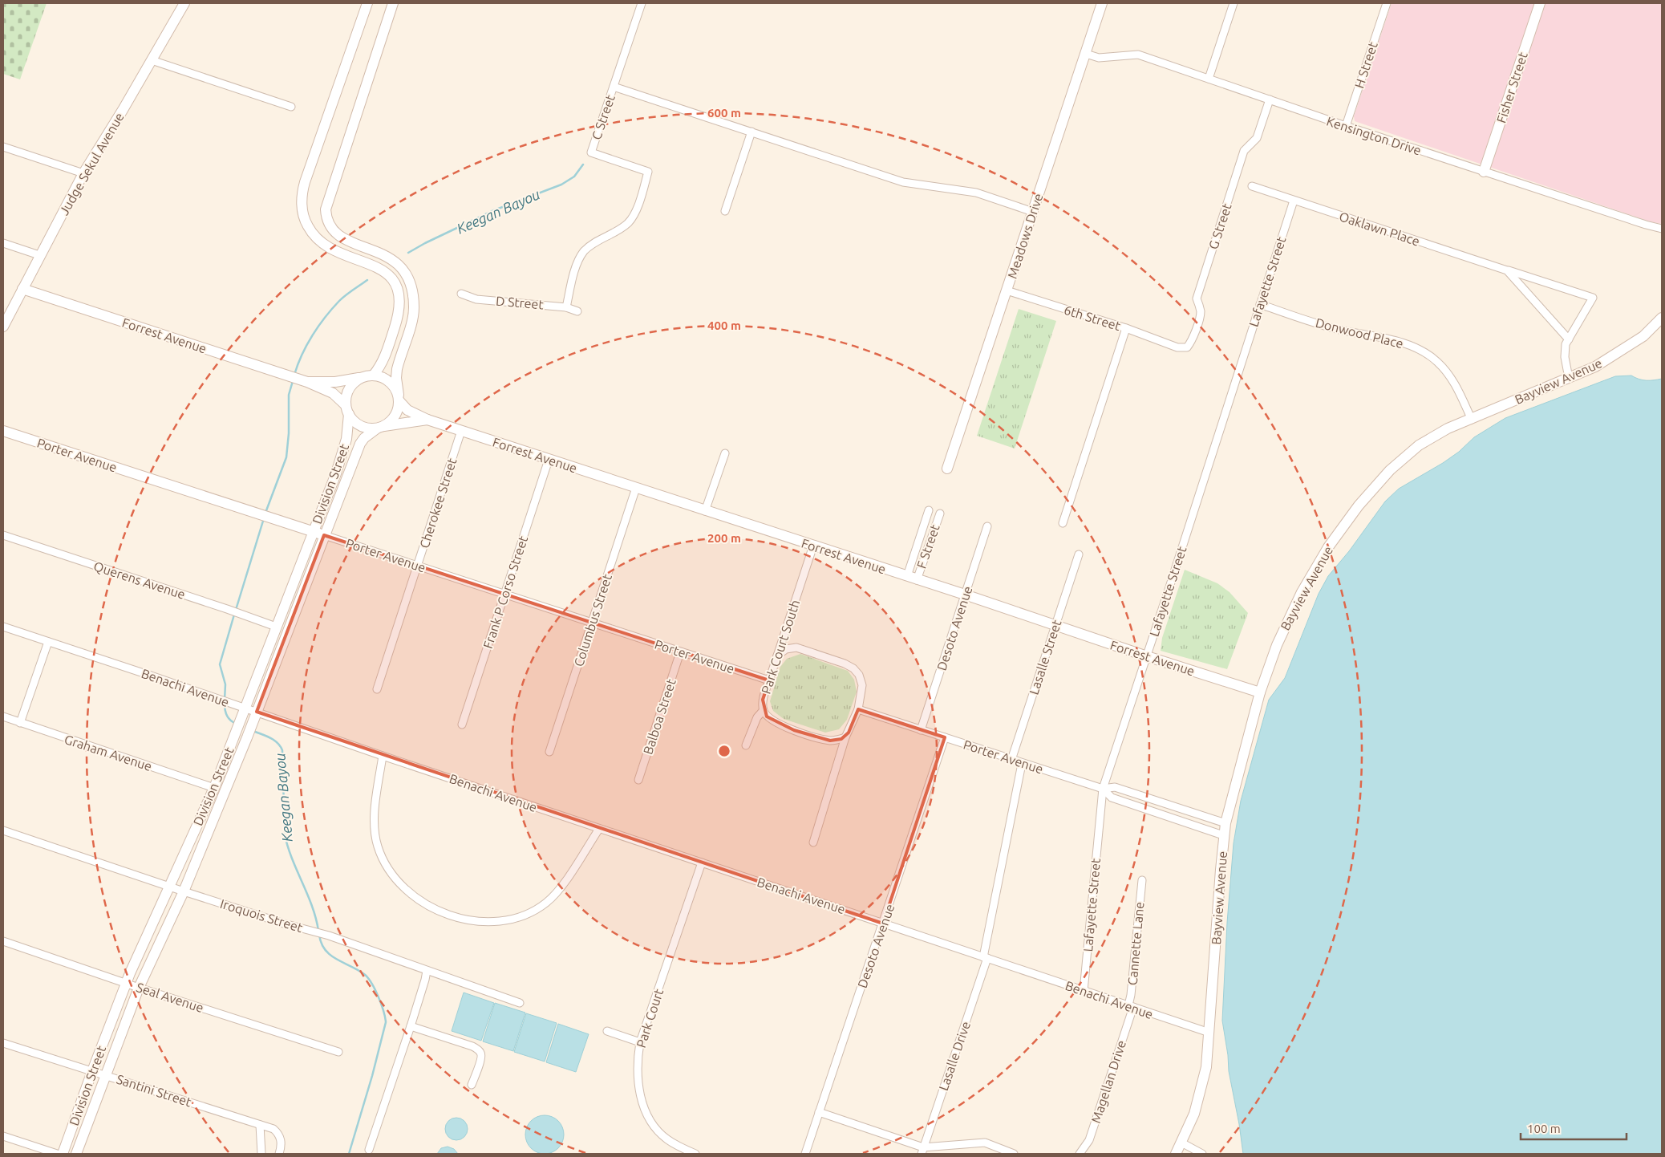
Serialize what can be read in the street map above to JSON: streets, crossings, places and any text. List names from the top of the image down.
{
  "streets": {
    "street": [
      "H Street",
      "Fisher Street",
      "C Street",
      "Kensington Drive",
      "Judge Sekul Avenue",
      "G Street",
      "Oaklawn Place",
      "Meadows Drive",
      "Lafayette Street",
      "D Street",
      "6th Street",
      "Donwood Place",
      "Forrest Avenue",
      "Bayview Avenue",
      "Porter Avenue",
      "Division Street",
      "Cherokee Street",
      "F Street",
      "Querens Avenue",
      "Frank P Corso Street",
      "Columbus Street",
      "Desoto Avenue",
      "Park Court South",
      "Lasalle Street",
      "Benachi Avenue",
      "Balboa Street",
      "Graham Avenue",
      "Iroquois Street",
      "Cannette Lane",
      "Seal Avenue",
      "Park Court",
      "Lasalle Drive",
      "Magellan Drive",
      "Santini Street"
    ]
  },
  "crossings": [
    ["H Street", "Kensington Drive"],
    ["Fisher Street", "Kensington Drive"],
    ["C Street", "D Street"],
    ["Kensington Drive", "G Street"],
    ["Kensington Drive", "Meadows Drive"],
    ["Judge Sekul Avenue", "Forrest Avenue"],
    ["G Street", "6th Street"],
    ["Oaklawn Place", "Lafayette Street"],
    ["Oaklawn Place", "Bayview Avenue"],
    ["Meadows Drive", "6th Street"],
    ["Lafayette Street", "Donwood Place"],
    ["Lafayette Street", "Forrest Avenue"],
    ["Lafayette Street", "Porter Avenue"],
    ["Lafayette Street", "Benachi Avenue"],
    ["Donwood Place", "Bayview Avenue"],
    ["Forrest Avenue", "Bayview Avenue"],
    ["Forrest Avenue", "Division Street"],
    ["Forrest Avenue", "Cherokee Street"],
    ["Forrest Avenue", "F Street"],
    ["Forrest Avenue", "Frank P Corso Street"],
    ["Forrest Avenue", "Columbus Street"],
    ["Forrest Avenue", "Desoto Avenue"],
    ["Forrest Avenue", "Park Court South"],
    ["Forrest Avenue", "Lasalle Street"],
    ["Bayview Avenue", "Porter Avenue"],
    ["Bayview Avenue", "Benachi Avenue"],
    ["Porter Avenue", "Division Street"],
    ["Porter Avenue", "Cherokee Street"],
    ["Porter Avenue", "Frank P Corso Street"],
    ["Porter Avenue", "Columbus Street"],
    ["Porter Avenue", "Desoto Avenue"],
    ["Porter Avenue", "Park Court South"],
    ["Porter Avenue", "Lasalle Street"],
    ["Porter Avenue", "Balboa Street"],
    ["Division Street", "Querens Avenue"],
    ["Division Street", "Benachi Avenue"],
    ["Division Street", "Graham Avenue"],
    ["Division Street", "Iroquois Street"],
    ["Division Street", "Seal Avenue"],
    ["Division Street", "Santini Street"],
    ["Desoto Avenue", "Benachi Avenue"],
    ["Benachi Avenue", "Cannette Lane"],
    ["Benachi Avenue", "Park Court"],
    ["Benachi Avenue", "Lasalle Drive"],
    ["Benachi Avenue", "Magellan Drive"],
    ["Cannette Lane", "Magellan Drive"]
  ],
  "water": ["Keegan Bayou"],
  "scale_bar": "100 m",
  "rings": ["600 m", "400 m", "200 m"]
}
